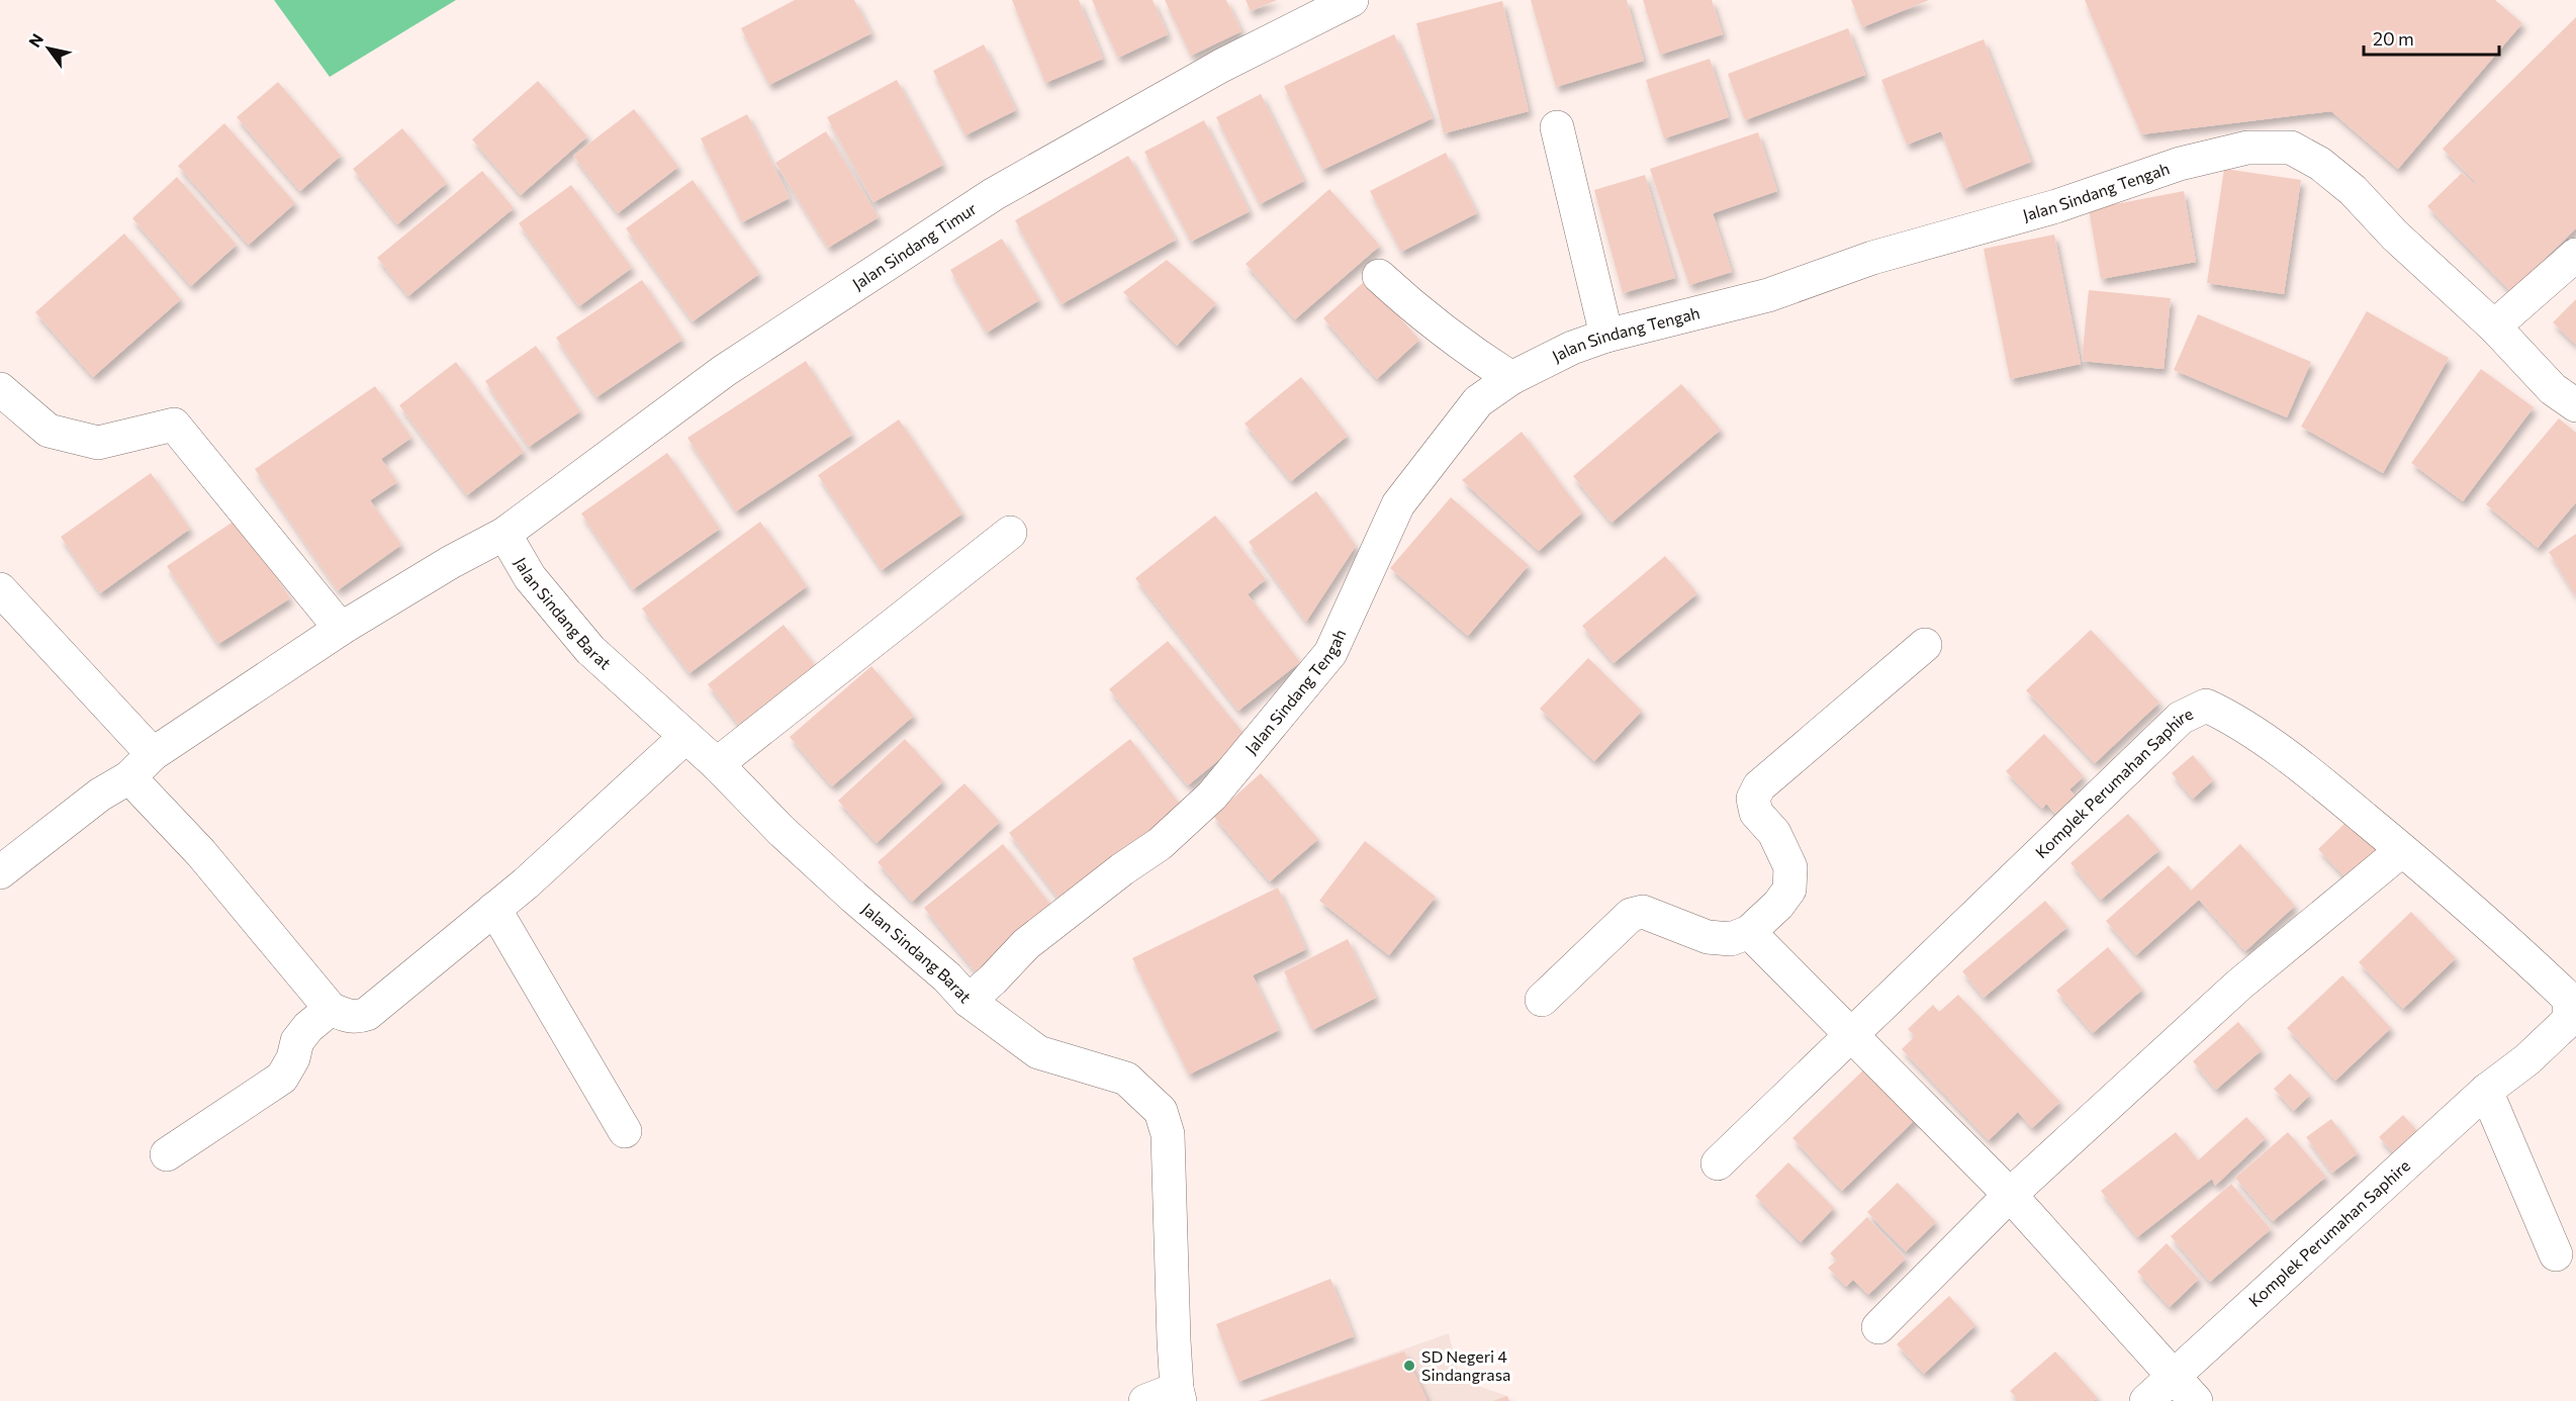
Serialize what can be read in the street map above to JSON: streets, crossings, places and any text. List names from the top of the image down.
{
  "streets": {
    "street": [
      "Jalan Sindang Tengah",
      "Jalan Sindang Timur",
      "Jalan Sindang Barat",
      "Komplek Perumahan Saphire"
    ]
  },
  "crossings": [
    ["Jalan Sindang Tengah", "Jalan Sindang Barat"],
    ["Jalan Sindang Timur", "Jalan Sindang Barat"]
  ],
  "places": ["SD Negeri 4 Sindangrasa"],
  "scale_bar": "20 m",
  "north": "top left"
}
